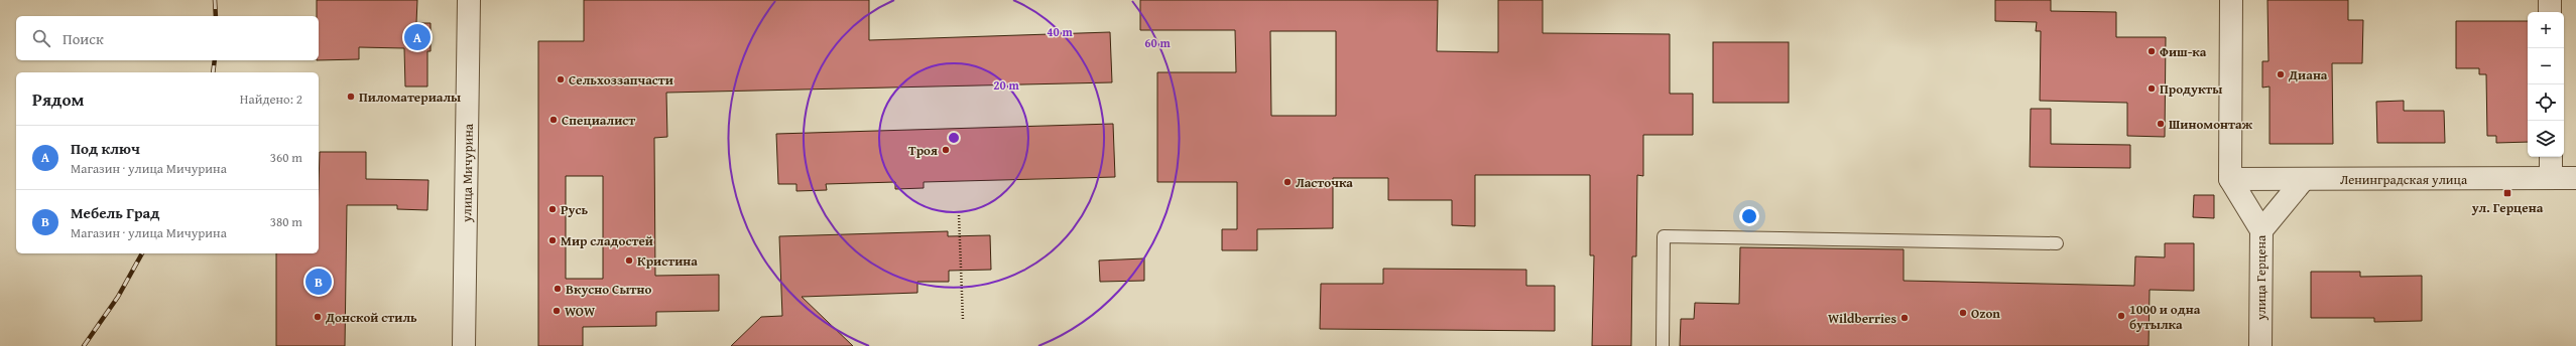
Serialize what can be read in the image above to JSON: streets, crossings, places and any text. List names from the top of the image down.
{
  "streets": {
    "street": ["улица Мичурина", "Ленинградская улица", "улица Герцена"]
  },
  "crossings": [
    ["Ленинградская улица", "улица Герцена"]
  ],
  "places": {
    "other": [
      "Фиш-ка",
      "Диана",
      "Сельхоззапчасти",
      "Продукты",
      "Пиломатериалы",
      "Специалист",
      "Шиномонтаж",
      "Троя",
      "Ласточка",
      "Русь",
      "Мир сладостей",
      "Кристина",
      "Вкусно Сытно",
      "WOW",
      "Ozon",
      "1000 и одна бутылка",
      "Донской стиль",
      "Wildberries"
    ],
    "transit": ["ул. Герцена"]
  },
  "page": {
    "map_buttons": ["+", "−"],
    "search": "Поиск",
    "pins": ["A", "B"],
    "heading": ["Рядом", "Найдено: 2"],
    "list": [
      {
        "mark": "A",
        "name": "Под ключ",
        "note": "Магазин · улица Мичурина",
        "value": "360 m"
      },
      {
        "mark": "B",
        "name": "Мебель Град",
        "note": "Магазин · улица Мичурина",
        "value": "380 m"
      }
    ]
  },
  "rings": ["40 m", "60 m", "20 m"]
}
